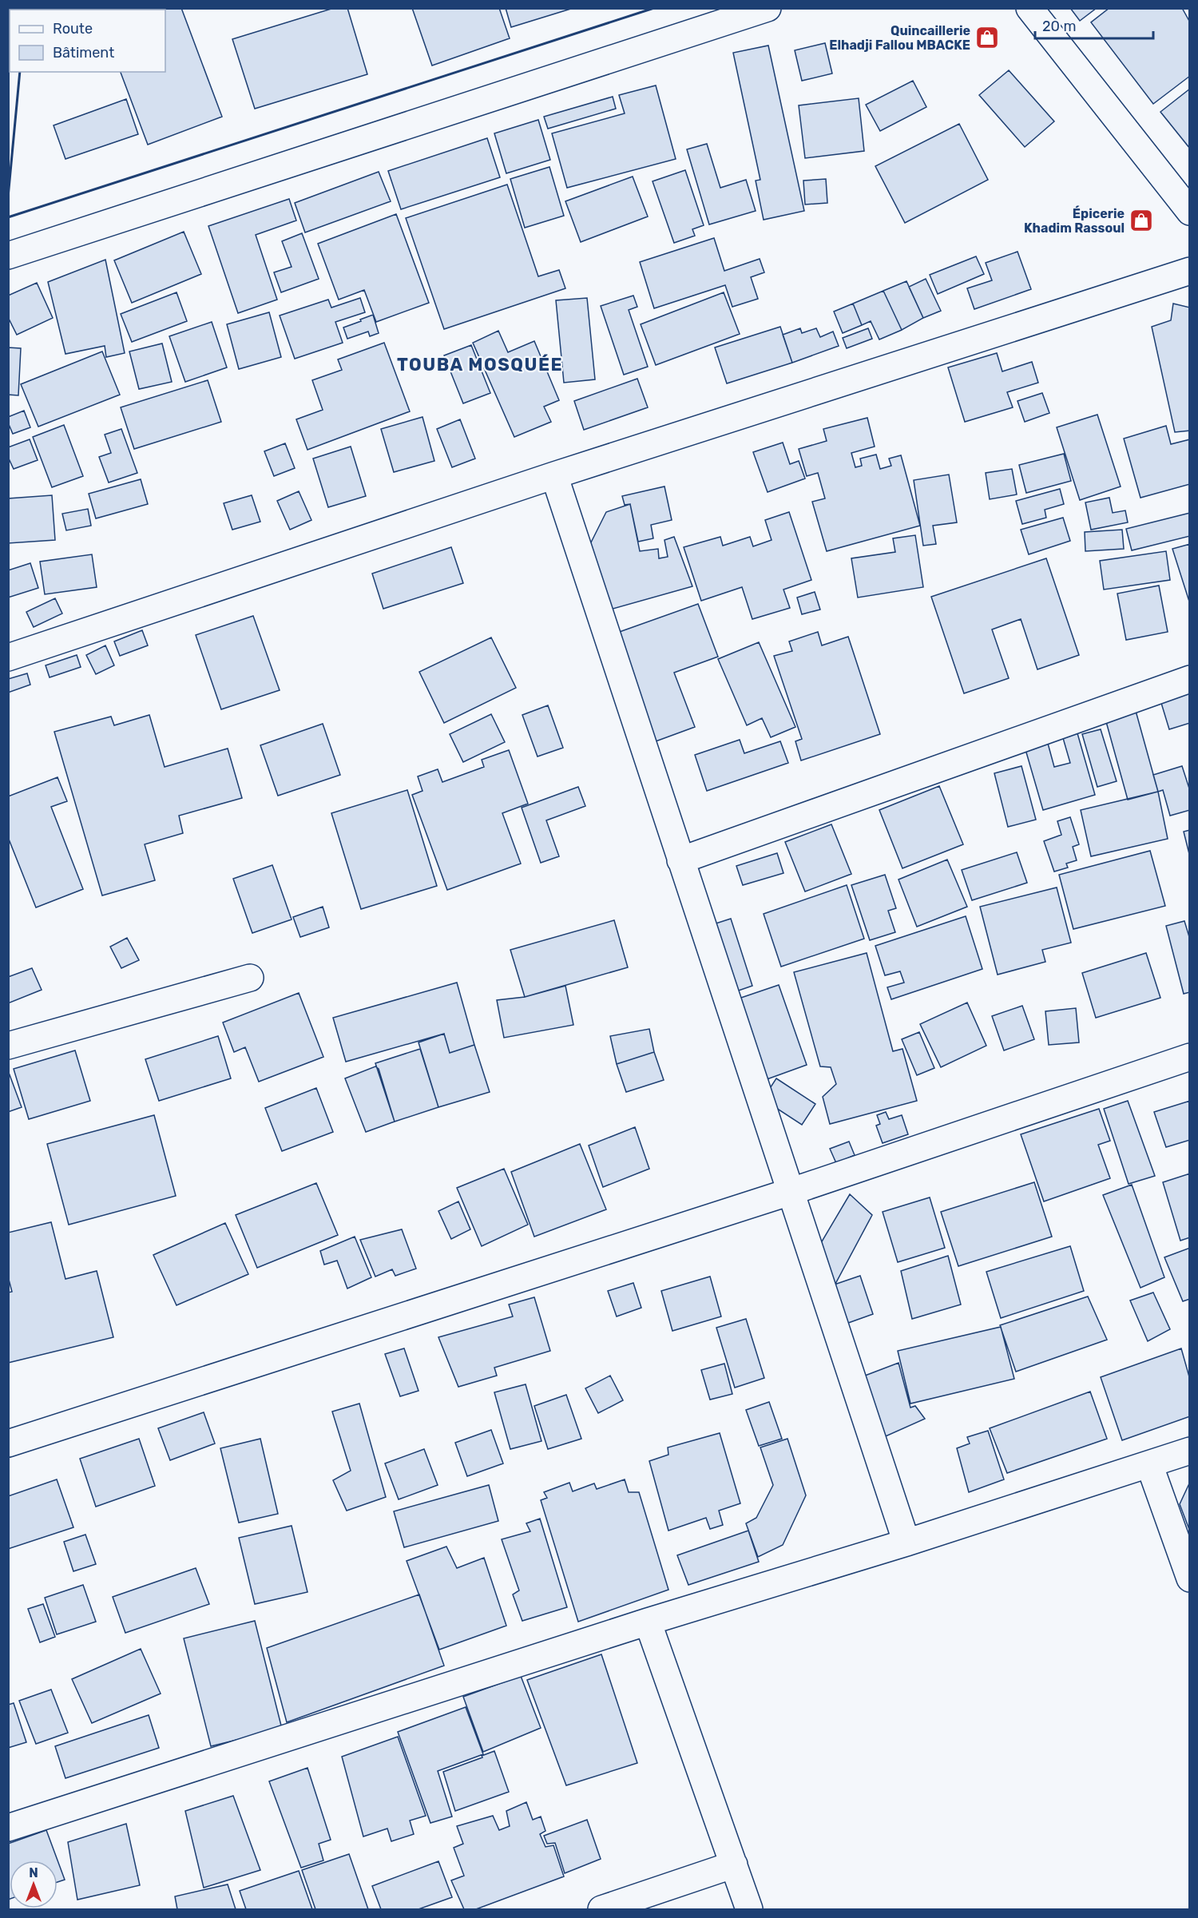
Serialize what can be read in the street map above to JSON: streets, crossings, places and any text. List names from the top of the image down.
{
  "districts": ["TOUBA MOSQUÉE"],
  "places": {
    "shop": ["Quincaillerie Elhadji Fallou MBACKE", "Épicerie Khadim Rassoul"]
  },
  "legend": ["Route", "Bâtiment"],
  "scale_bar": "20 m",
  "north": "top"
}
